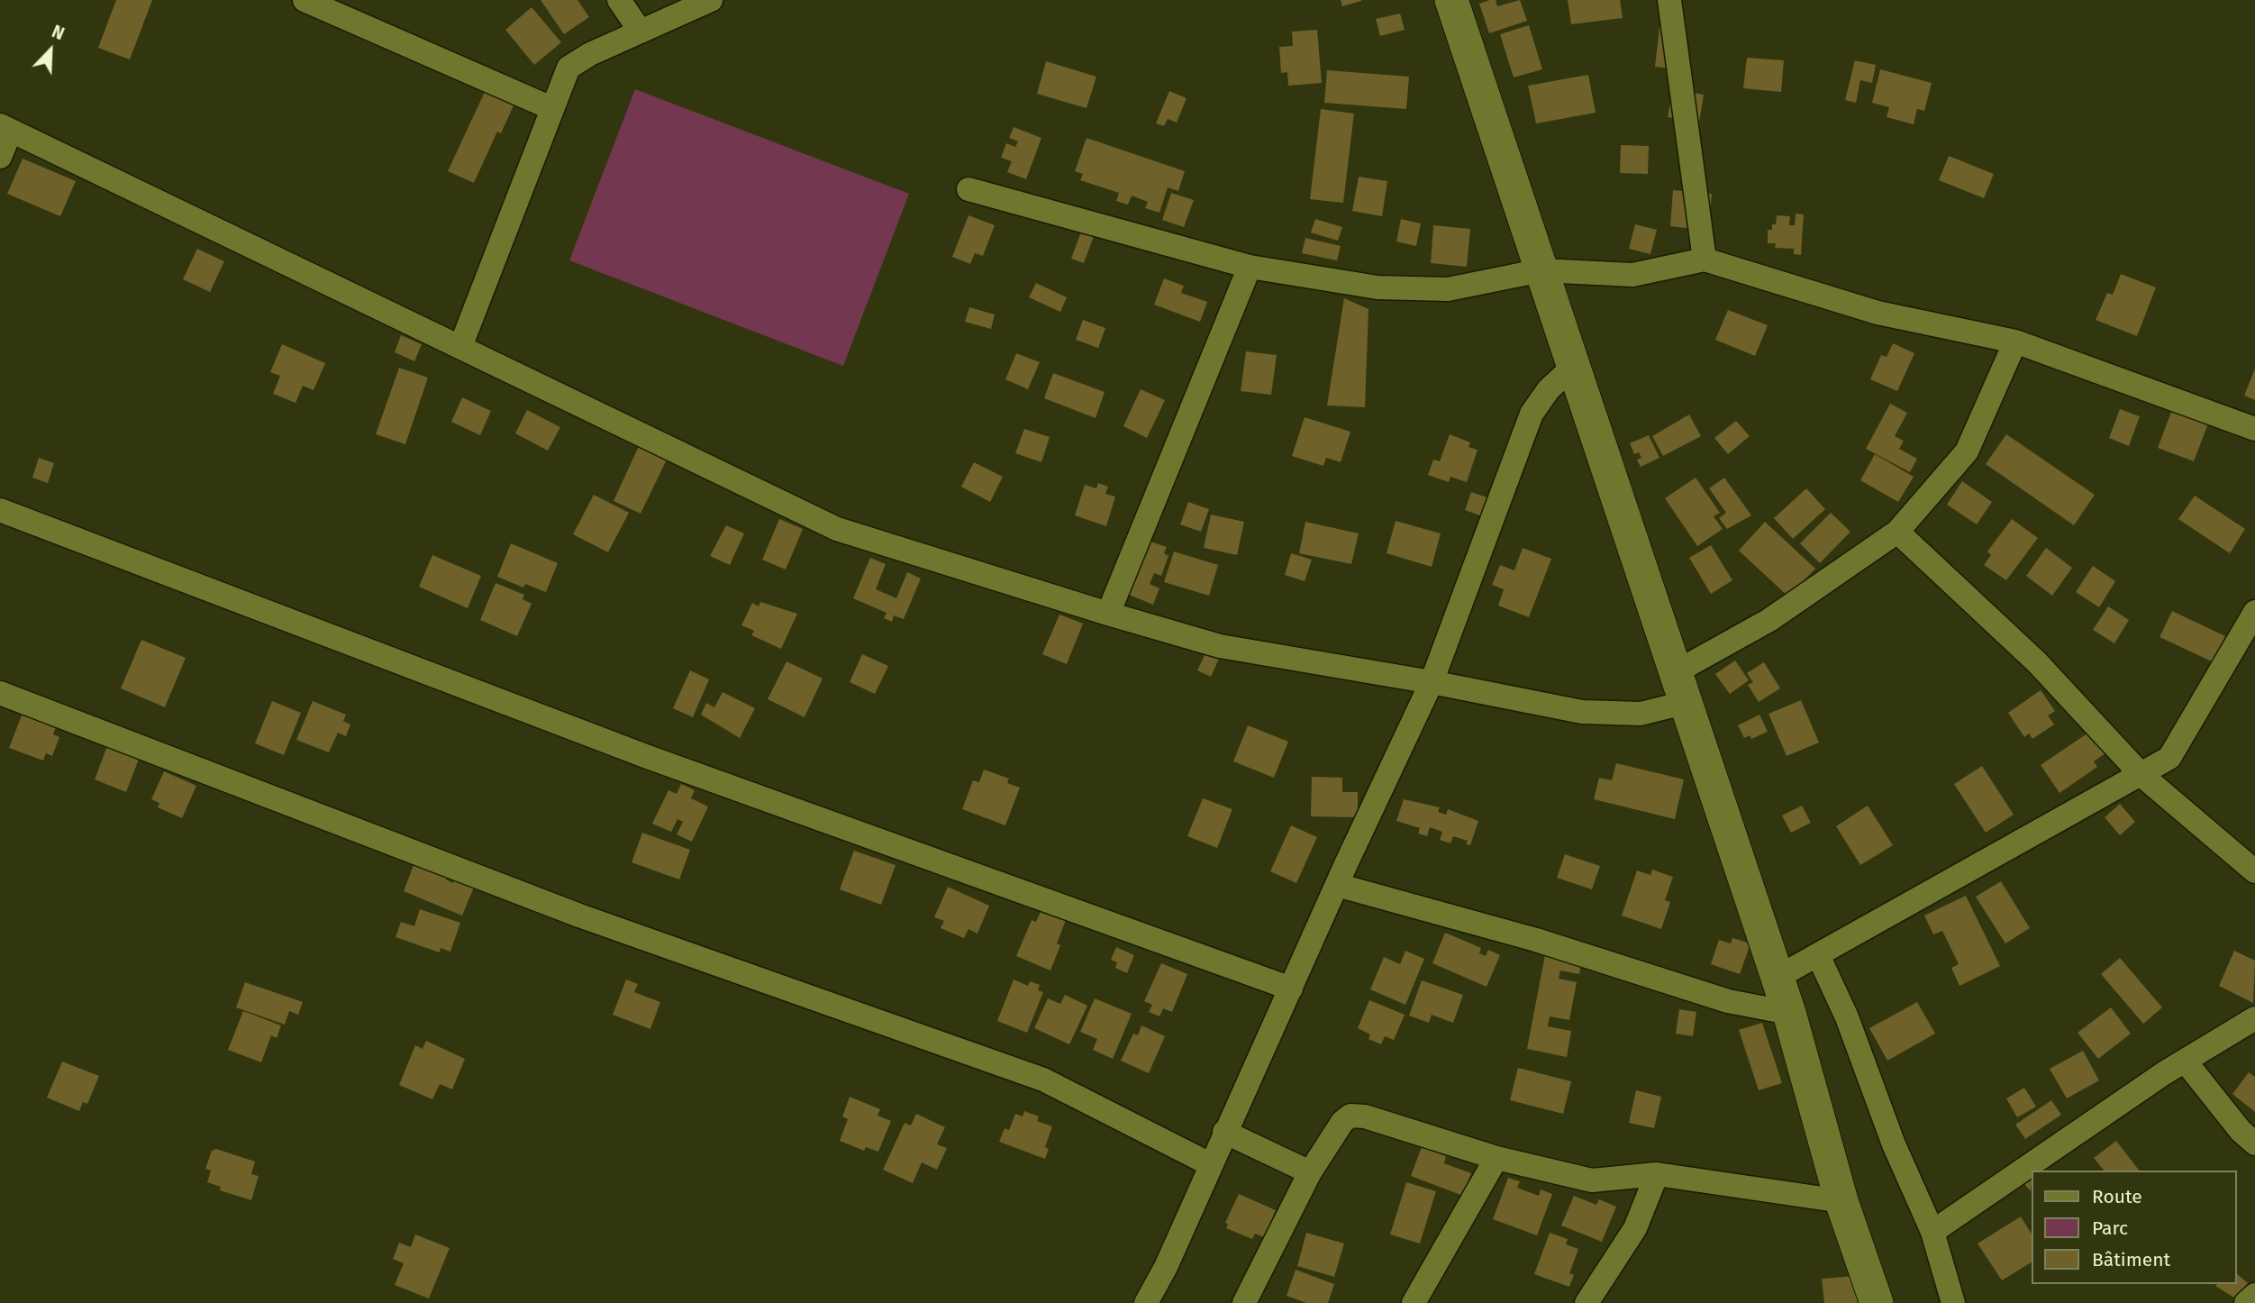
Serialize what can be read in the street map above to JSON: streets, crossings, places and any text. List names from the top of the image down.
{
  "legend": ["Route", "Parc", "Bâtiment"],
  "north": "top right"
}
